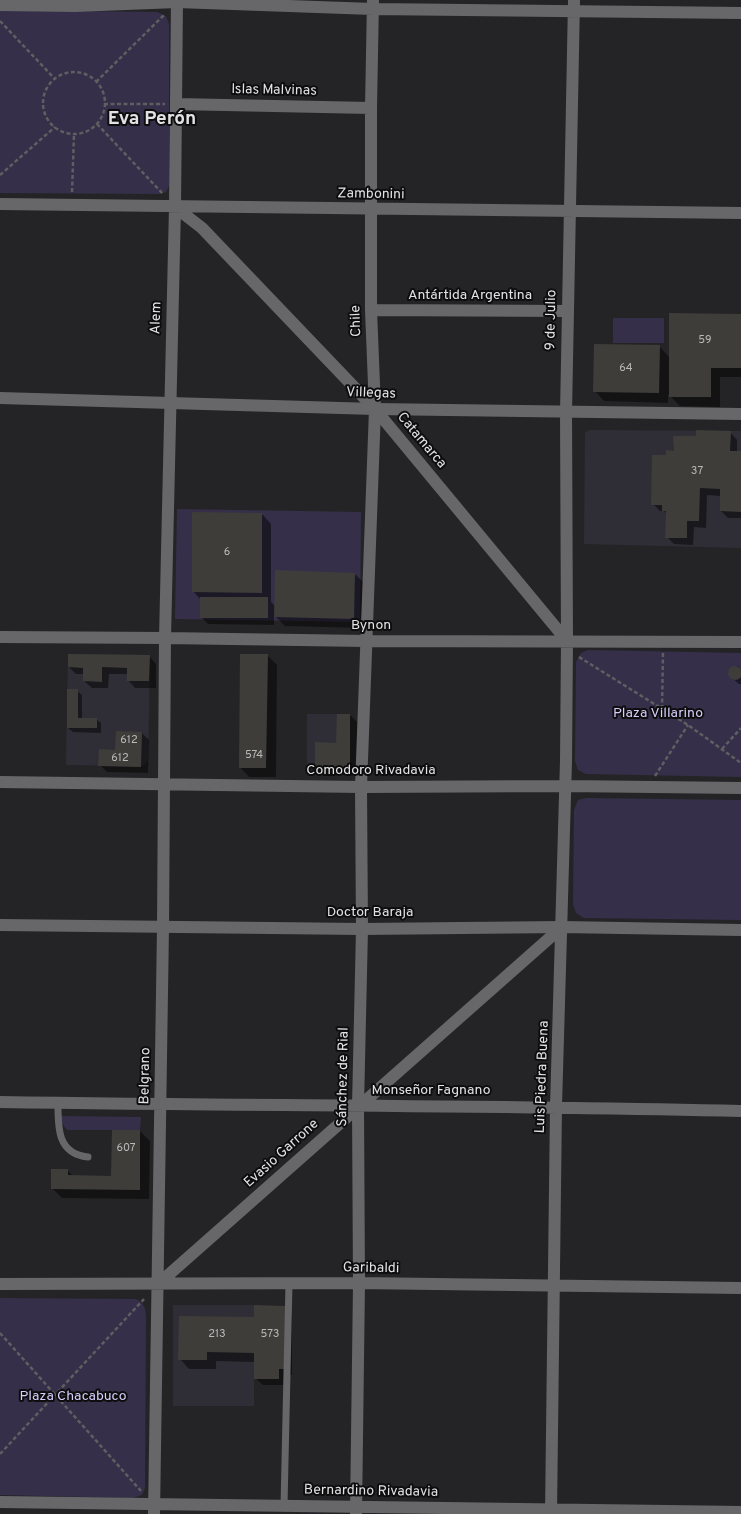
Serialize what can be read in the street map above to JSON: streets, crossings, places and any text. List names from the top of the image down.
{
  "streets": {
    "street": [
      "Islas Malvinas",
      "Zambonini",
      "Antártida Argentina",
      "Alem",
      "9 de Julio",
      "Chile",
      "Villegas",
      "Catamarca",
      "Bynon",
      "Comodoro Rivadavia",
      "Doctor Baraja",
      "Belgrano",
      "Sánchez de Rial",
      "Luis Piedra Buena",
      "Monseñor Fagnano",
      "Evasio Garrone",
      "Garibaldi",
      "Bernardino Rivadavia"
    ]
  },
  "crossings": [
    ["Islas Malvinas", "Alem"],
    ["Islas Malvinas", "Chile"],
    ["Zambonini", "Alem"],
    ["Zambonini", "9 de Julio"],
    ["Zambonini", "Chile"],
    ["Zambonini", "Catamarca"],
    ["Antártida Argentina", "9 de Julio"],
    ["Antártida Argentina", "Chile"],
    ["Alem", "Villegas"],
    ["Alem", "Catamarca"],
    ["Alem", "Bynon"],
    ["Alem", "Belgrano"],
    ["9 de Julio", "Villegas"],
    ["9 de Julio", "Catamarca"],
    ["9 de Julio", "Bynon"],
    ["9 de Julio", "Luis Piedra Buena"],
    ["Chile", "Villegas"],
    ["Chile", "Catamarca"],
    ["Chile", "Bynon"],
    ["Chile", "Sánchez de Rial"],
    ["Villegas", "Catamarca"],
    ["Catamarca", "Bynon"],
    ["Catamarca", "Luis Piedra Buena"],
    ["Bynon", "Belgrano"],
    ["Bynon", "Sánchez de Rial"],
    ["Bynon", "Luis Piedra Buena"],
    ["Comodoro Rivadavia", "Belgrano"],
    ["Comodoro Rivadavia", "Sánchez de Rial"],
    ["Comodoro Rivadavia", "Luis Piedra Buena"],
    ["Doctor Baraja", "Belgrano"],
    ["Doctor Baraja", "Sánchez de Rial"],
    ["Doctor Baraja", "Luis Piedra Buena"],
    ["Doctor Baraja", "Evasio Garrone"],
    ["Belgrano", "Monseñor Fagnano"],
    ["Belgrano", "Evasio Garrone"],
    ["Belgrano", "Garibaldi"],
    ["Belgrano", "Bernardino Rivadavia"],
    ["Sánchez de Rial", "Monseñor Fagnano"],
    ["Sánchez de Rial", "Evasio Garrone"],
    ["Sánchez de Rial", "Garibaldi"],
    ["Sánchez de Rial", "Bernardino Rivadavia"],
    ["Luis Piedra Buena", "Monseñor Fagnano"],
    ["Luis Piedra Buena", "Evasio Garrone"],
    ["Luis Piedra Buena", "Garibaldi"],
    ["Luis Piedra Buena", "Bernardino Rivadavia"],
    ["Monseñor Fagnano", "Evasio Garrone"],
    ["Evasio Garrone", "Garibaldi"]
  ],
  "districts": ["Eva Perón"],
  "parks": ["Plaza Villarino", "Plaza Chacabuco"],
  "house_numbers": [
    "59",
    "64",
    "37",
    "6",
    "612",
    "574",
    "612",
    "607",
    "213",
    "573"
  ]
}
